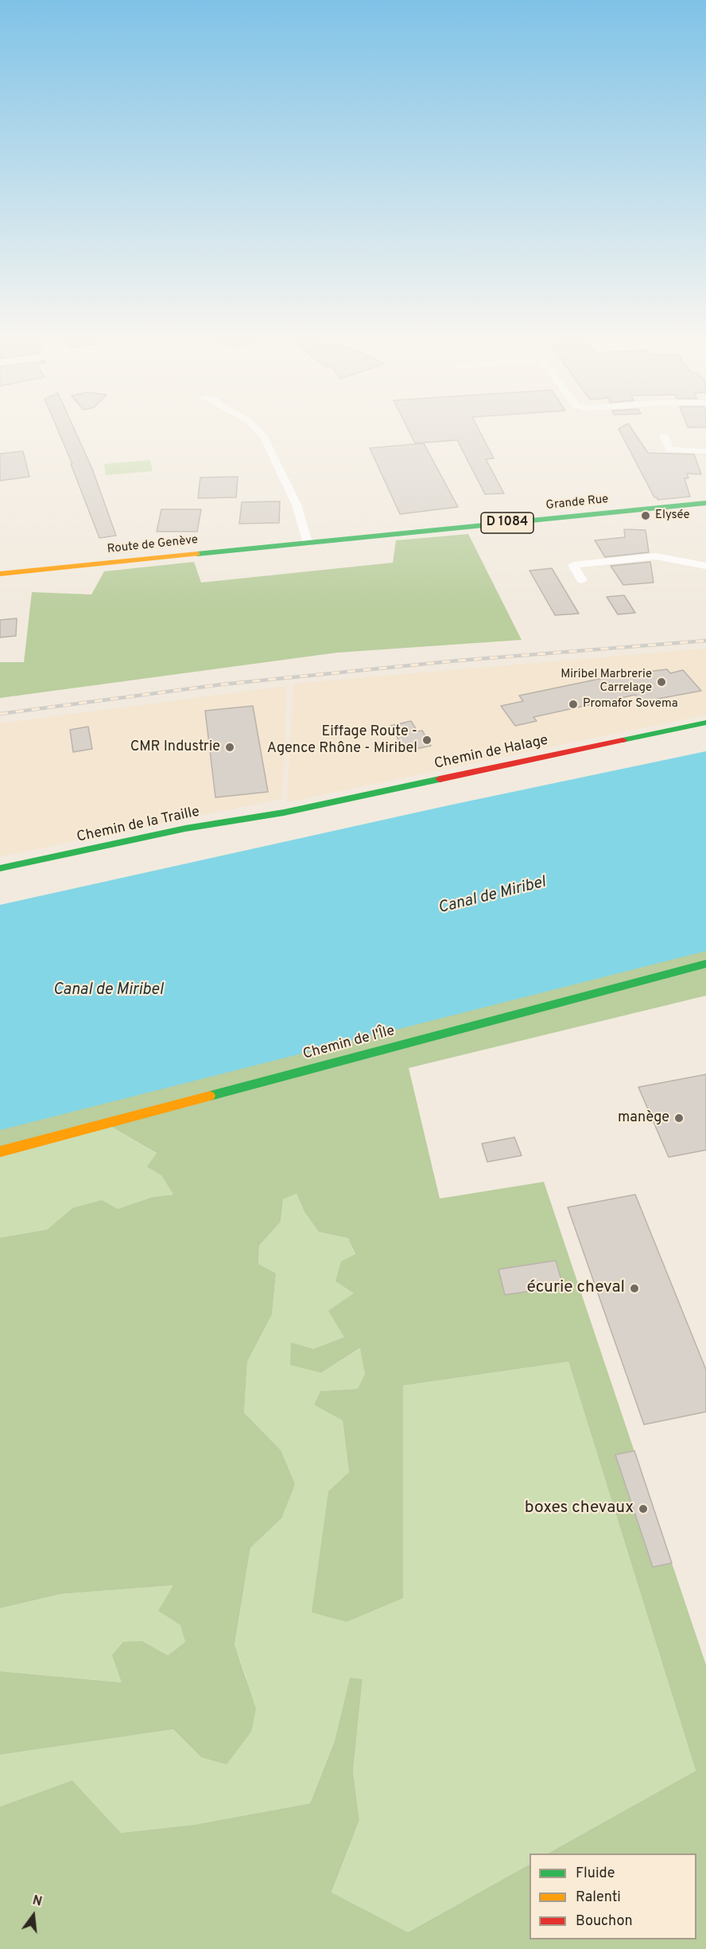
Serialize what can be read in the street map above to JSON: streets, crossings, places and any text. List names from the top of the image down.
{
  "streets": {
    "street": [
      "Grande Rue",
      "D 1084",
      "Route de Genève",
      "Chemin de Halage",
      "Chemin de la Traille",
      "Chemin de l'Île"
    ]
  },
  "crossings": [
    ["Grande Rue", "Route de Genève"],
    ["Chemin de Halage", "Chemin de la Traille"]
  ],
  "water": ["Canal de Miribel"],
  "places": [
    "Elysée",
    "Miribel Marbrerie Carrelage",
    "Promafor Sovema",
    "Eiffage Route - Agence Rhône - Miribel",
    "CMR Industrie",
    "manège",
    "écurie cheval",
    "boxes chevaux"
  ],
  "legend": ["Fluide", "Ralenti", "Bouchon"],
  "north": "top"
}
